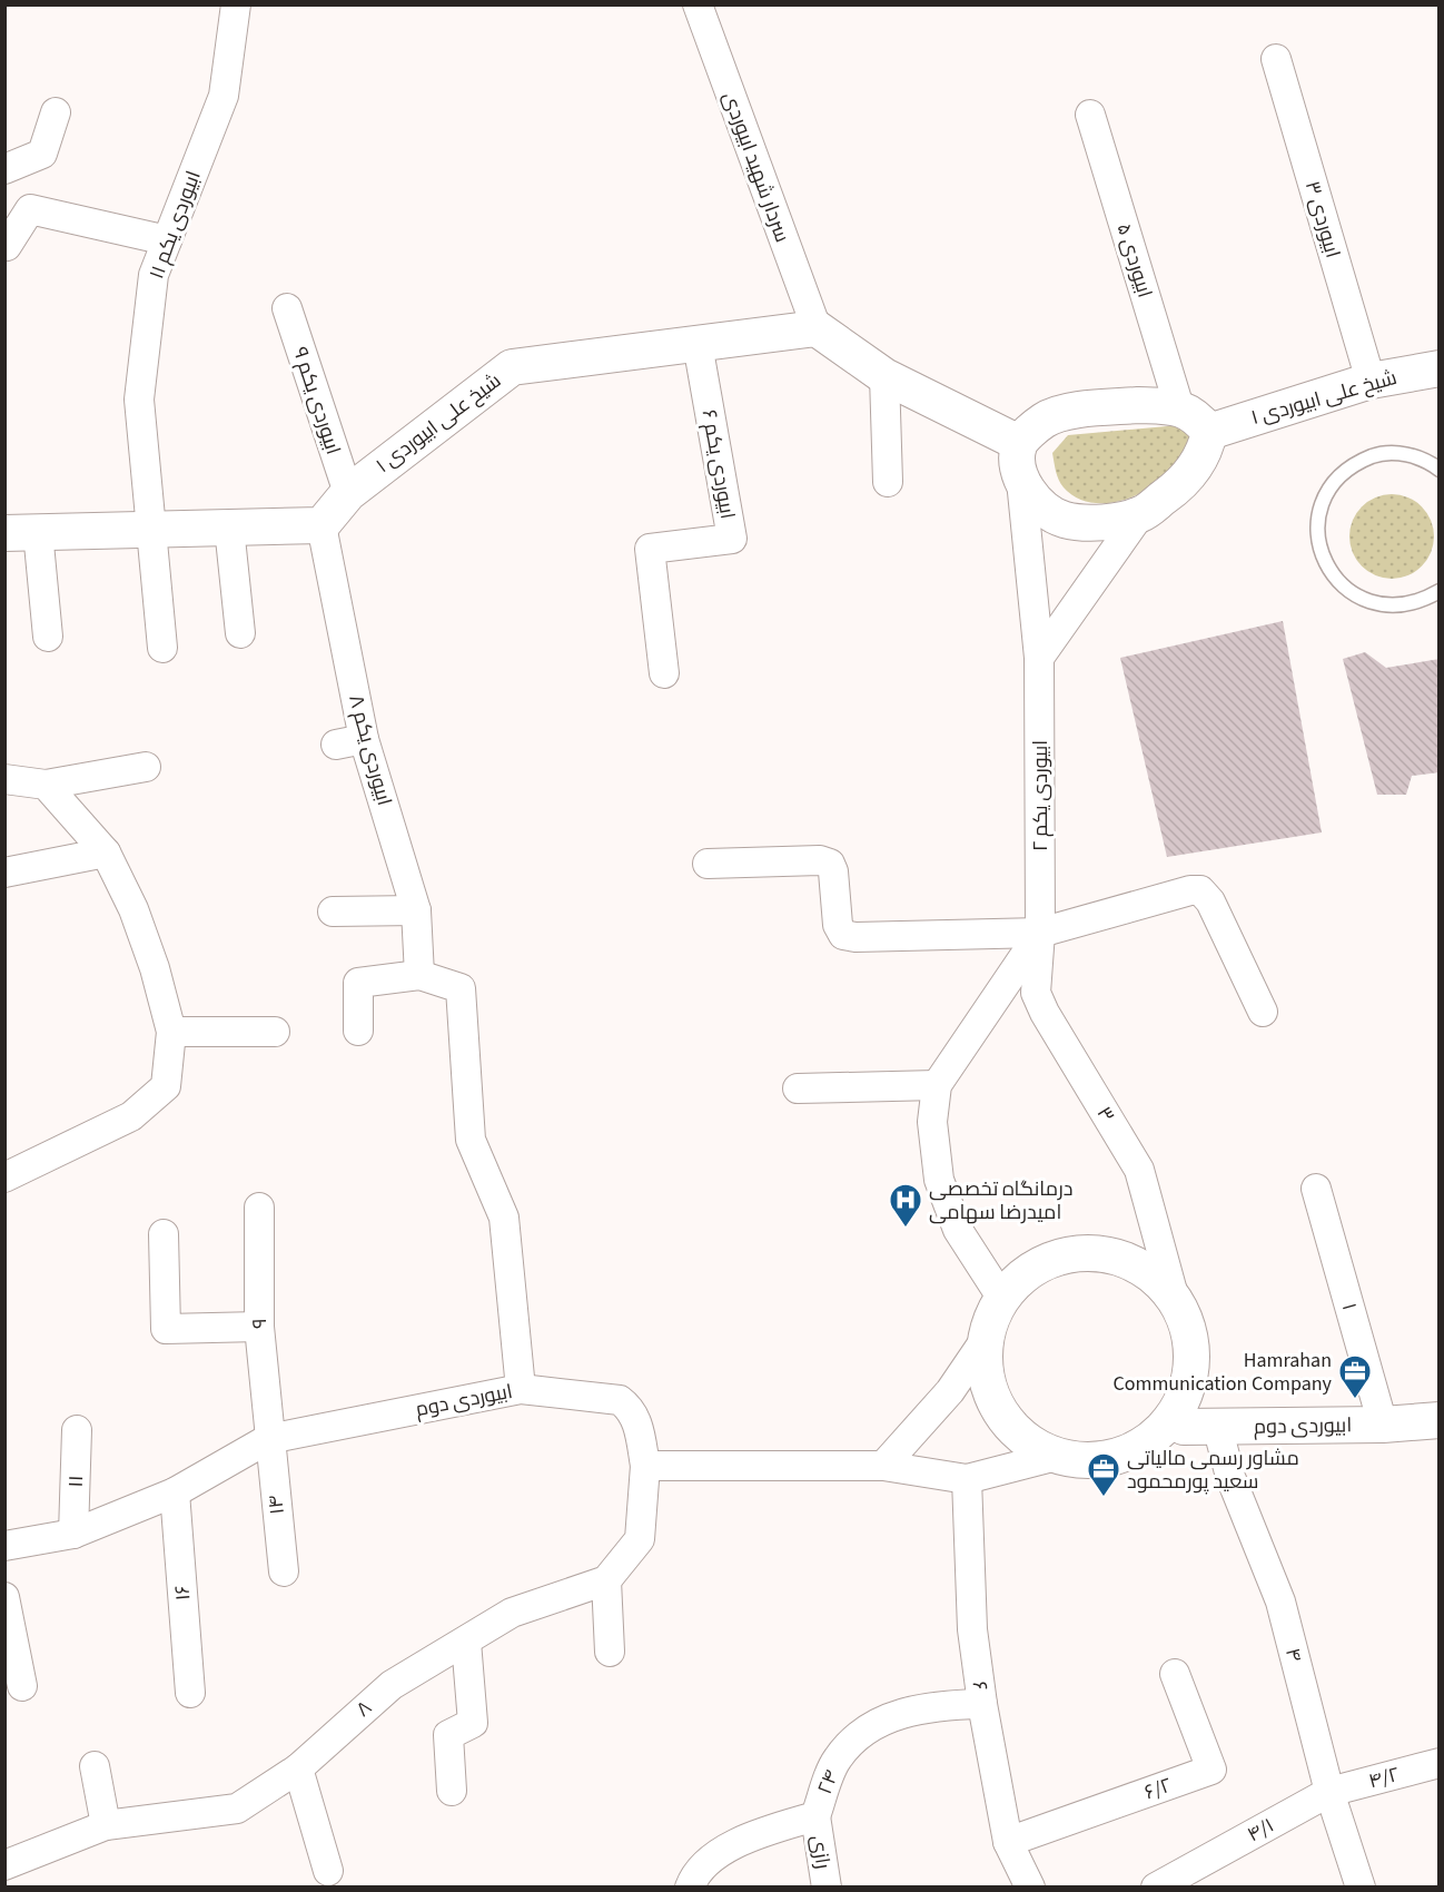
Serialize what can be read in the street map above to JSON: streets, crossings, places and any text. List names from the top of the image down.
{
  "streets": {
    "street": [
      "سردار شهید ابیوردی",
      "۳ ابیوردی",
      "۱۱ ابیوردی یکم",
      "۵ ابیوردی",
      "شیخ علی ابیوردی ۱",
      "۹ ابیوردی یکم",
      "۶ ابیوردی یکم",
      "۸ ابیوردی یکم",
      "۲ ابیوردی یکم",
      "۳",
      "۱",
      "۹",
      "ابیوردی دوم",
      "۱۱",
      "۱۴",
      "۱۶",
      "۴",
      "۶",
      "۸",
      "۴/۲",
      "۲۴",
      "۶/۲",
      "۴/۱",
      "رازی"
    ]
  },
  "crossings": [
    ["سردار شهید ابیوردی", "شیخ علی ابیوردی ۱"],
    ["۳ ابیوردی", "شیخ علی ابیوردی ۱"],
    ["۵ ابیوردی", "شیخ علی ابیوردی ۱"],
    ["۵ ابیوردی", "۲ ابیوردی یکم"],
    ["شیخ علی ابیوردی ۱", "۹ ابیوردی یکم"],
    ["شیخ علی ابیوردی ۱", "۶ ابیوردی یکم"],
    ["شیخ علی ابیوردی ۱", "۸ ابیوردی یکم"],
    ["شیخ علی ابیوردی ۱", "۲ ابیوردی یکم"],
    ["۲ ابیوردی یکم", "۳"],
    ["۳", "ابیوردی دوم"],
    ["۳", "۴"],
    ["۱", "ابیوردی دوم"],
    ["۹", "ابیوردی دوم"],
    ["۹", "۱۴"],
    ["ابیوردی دوم", "۱۱"],
    ["ابیوردی دوم", "۱۴"],
    ["ابیوردی دوم", "۱۶"],
    ["ابیوردی دوم", "۴"],
    ["۴", "۴/۲"],
    ["۴", "۴/۱"],
    ["۶", "۲۴"],
    ["۶", "۶/۲"],
    ["۴/۲", "۴/۱"],
    ["۲۴", "رازی"]
  ],
  "places": {
    "hospital": ["درمانگاه تخصصی امیدرضا سهامی"],
    "office": ["Hamrahan Communication Company", "مشاور رسمی مالیاتی سعید پورمحمود"]
  }
}
